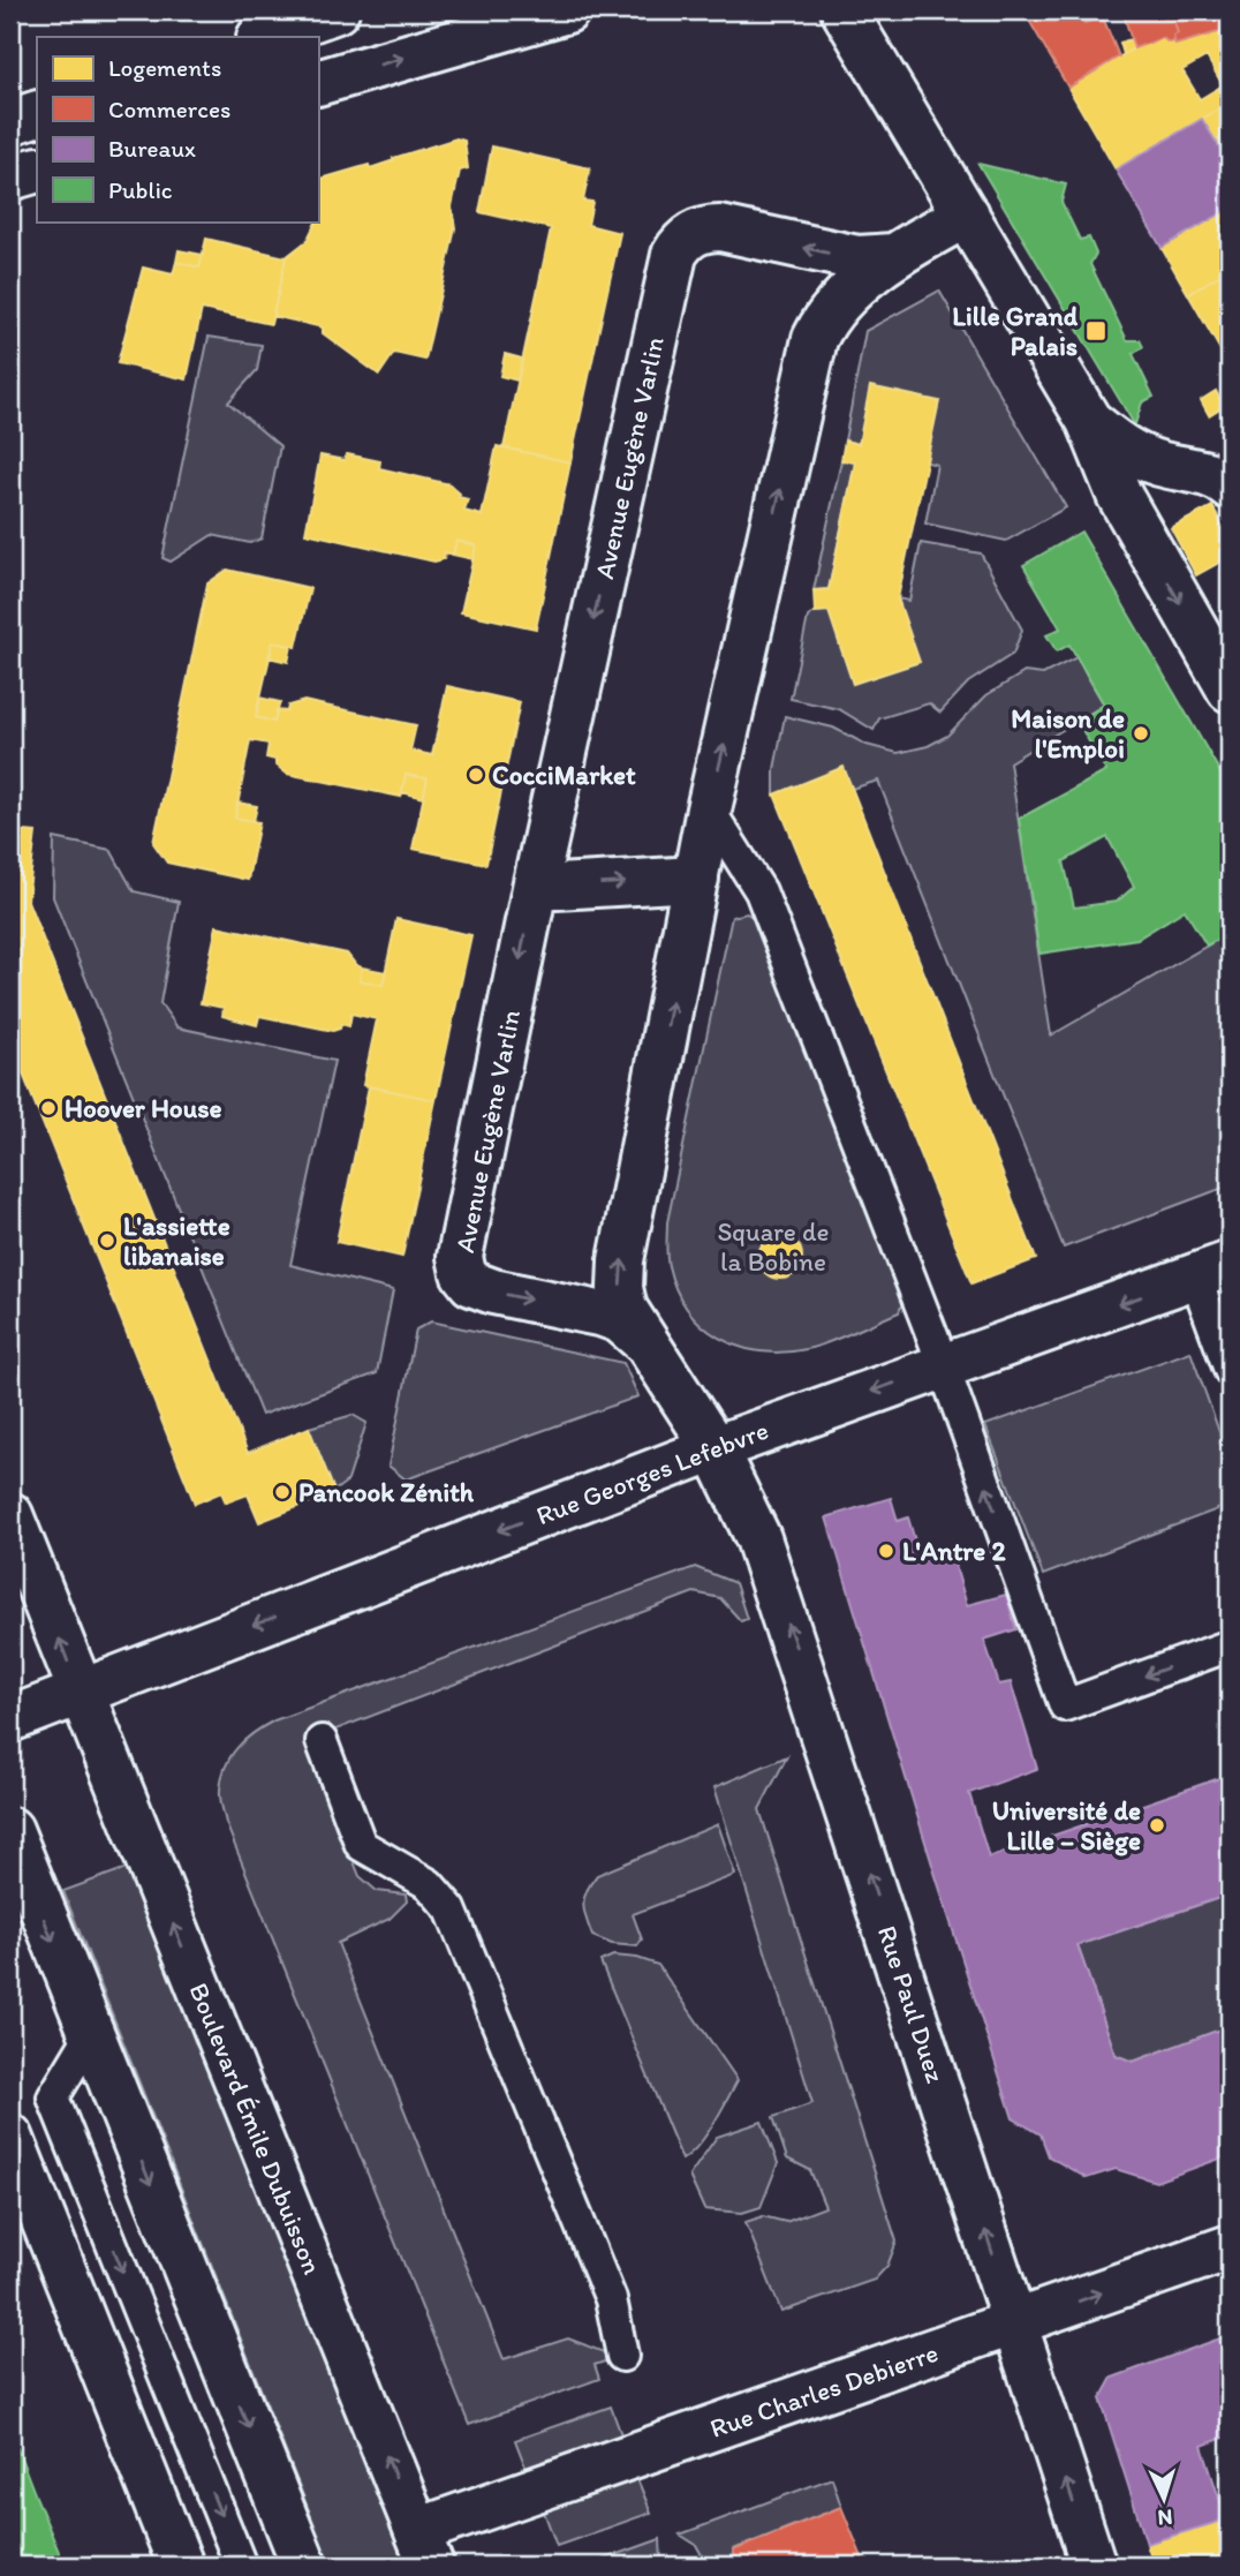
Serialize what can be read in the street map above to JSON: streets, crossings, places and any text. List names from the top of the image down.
{
  "streets": {
    "street": [
      "Avenue Eugène Varlin",
      "Rue Georges Lefebvre",
      "Rue Paul Duez",
      "Boulevard Émile Dubuisson",
      "Rue Charles Debierre"
    ]
  },
  "crossings": [
    ["Avenue Eugène Varlin", "Rue Georges Lefebvre"],
    ["Avenue Eugène Varlin", "Rue Paul Duez"],
    ["Rue Georges Lefebvre", "Rue Paul Duez"],
    ["Rue Georges Lefebvre", "Boulevard Émile Dubuisson"],
    ["Rue Paul Duez", "Rue Charles Debierre"],
    ["Boulevard Émile Dubuisson", "Rue Charles Debierre"]
  ],
  "one_way": ["Rue Georges Lefebvre", "Rue Paul Duez"],
  "parks": ["Square de la Bobine"],
  "places": {
    "transit": ["Lille Grand Palais"],
    "other": [
      "Maison de l'Emploi",
      "CocciMarket",
      "Hoover House",
      "L'assiette libanaise",
      "Pancook Zénith",
      "L'Antre 2",
      "Université de Lille − Siège"
    ]
  },
  "legend": [
    "Logements",
    "Commerces",
    "Bureaux",
    "Public"
  ],
  "north": "bottom"
}
